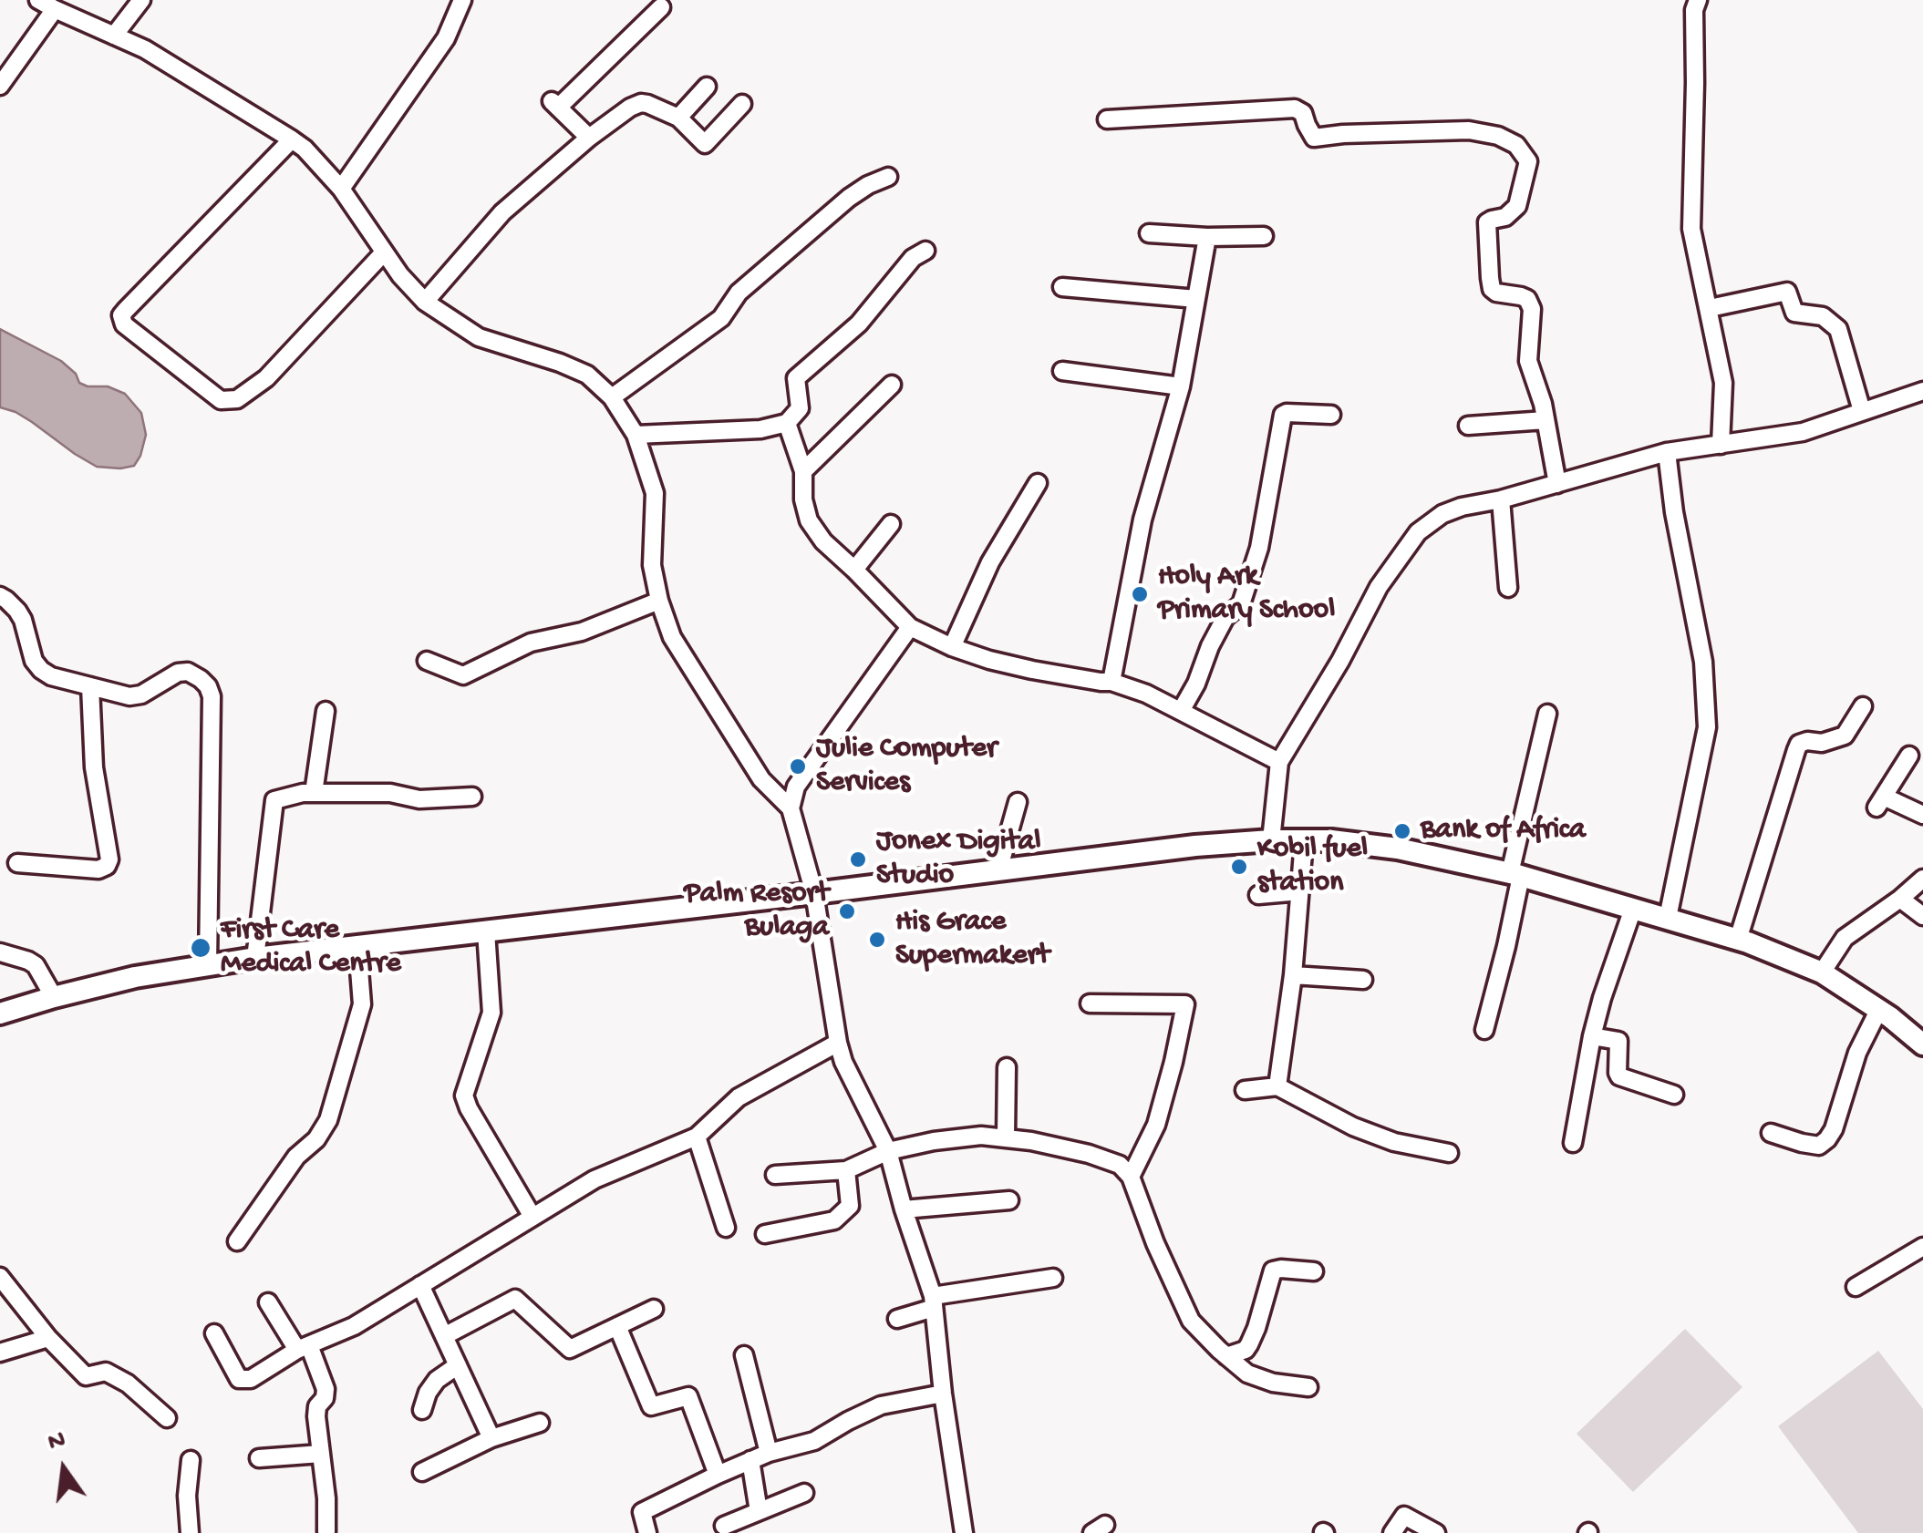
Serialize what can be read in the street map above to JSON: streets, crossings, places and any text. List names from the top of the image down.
{
  "places": [
    "Holy Ark Primary School",
    "Julie Computer Services",
    "Bank of Africa",
    "Jonex Digital Studio",
    "Kobil fuel station",
    "Palm Resort Bulaga",
    "His Grace Supermakert",
    "First Care Medical Centre"
  ],
  "north": "top"
}
